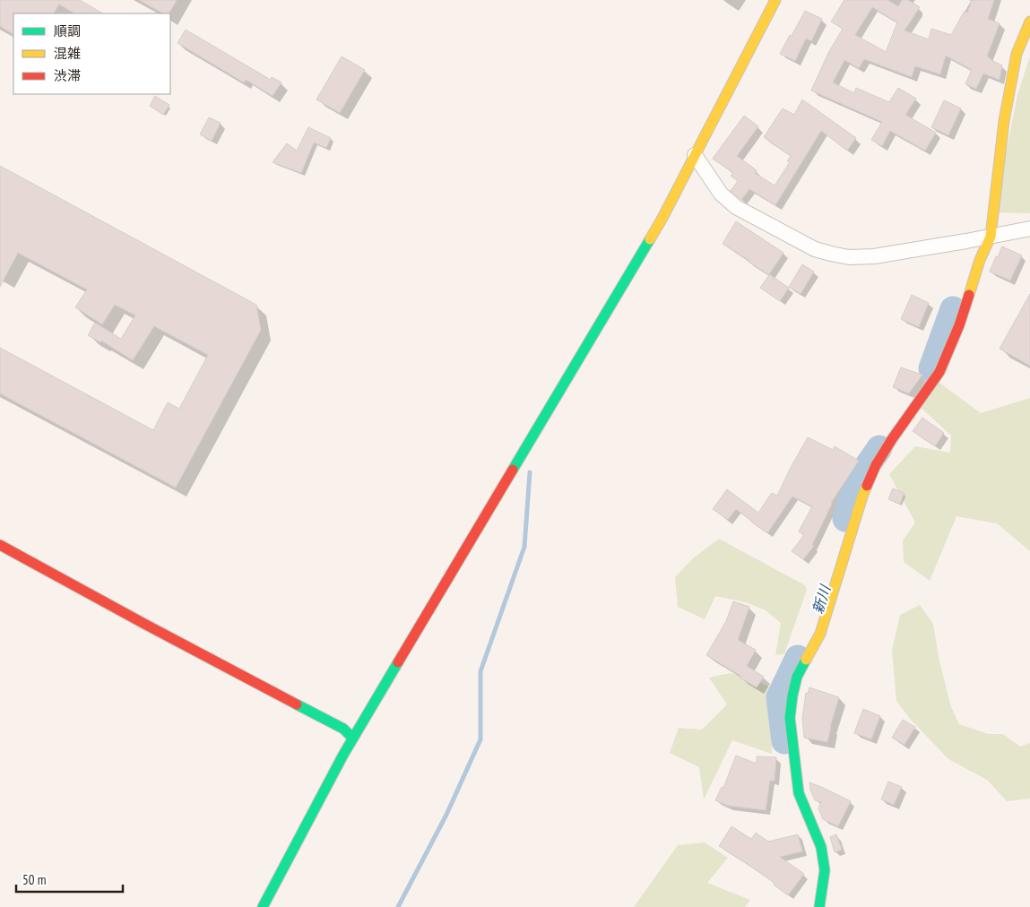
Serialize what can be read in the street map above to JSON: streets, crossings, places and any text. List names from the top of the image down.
{
  "water": ["新川"],
  "legend": ["順調", "混雑", "渋滞"],
  "scale_bar": "50 m"
}
